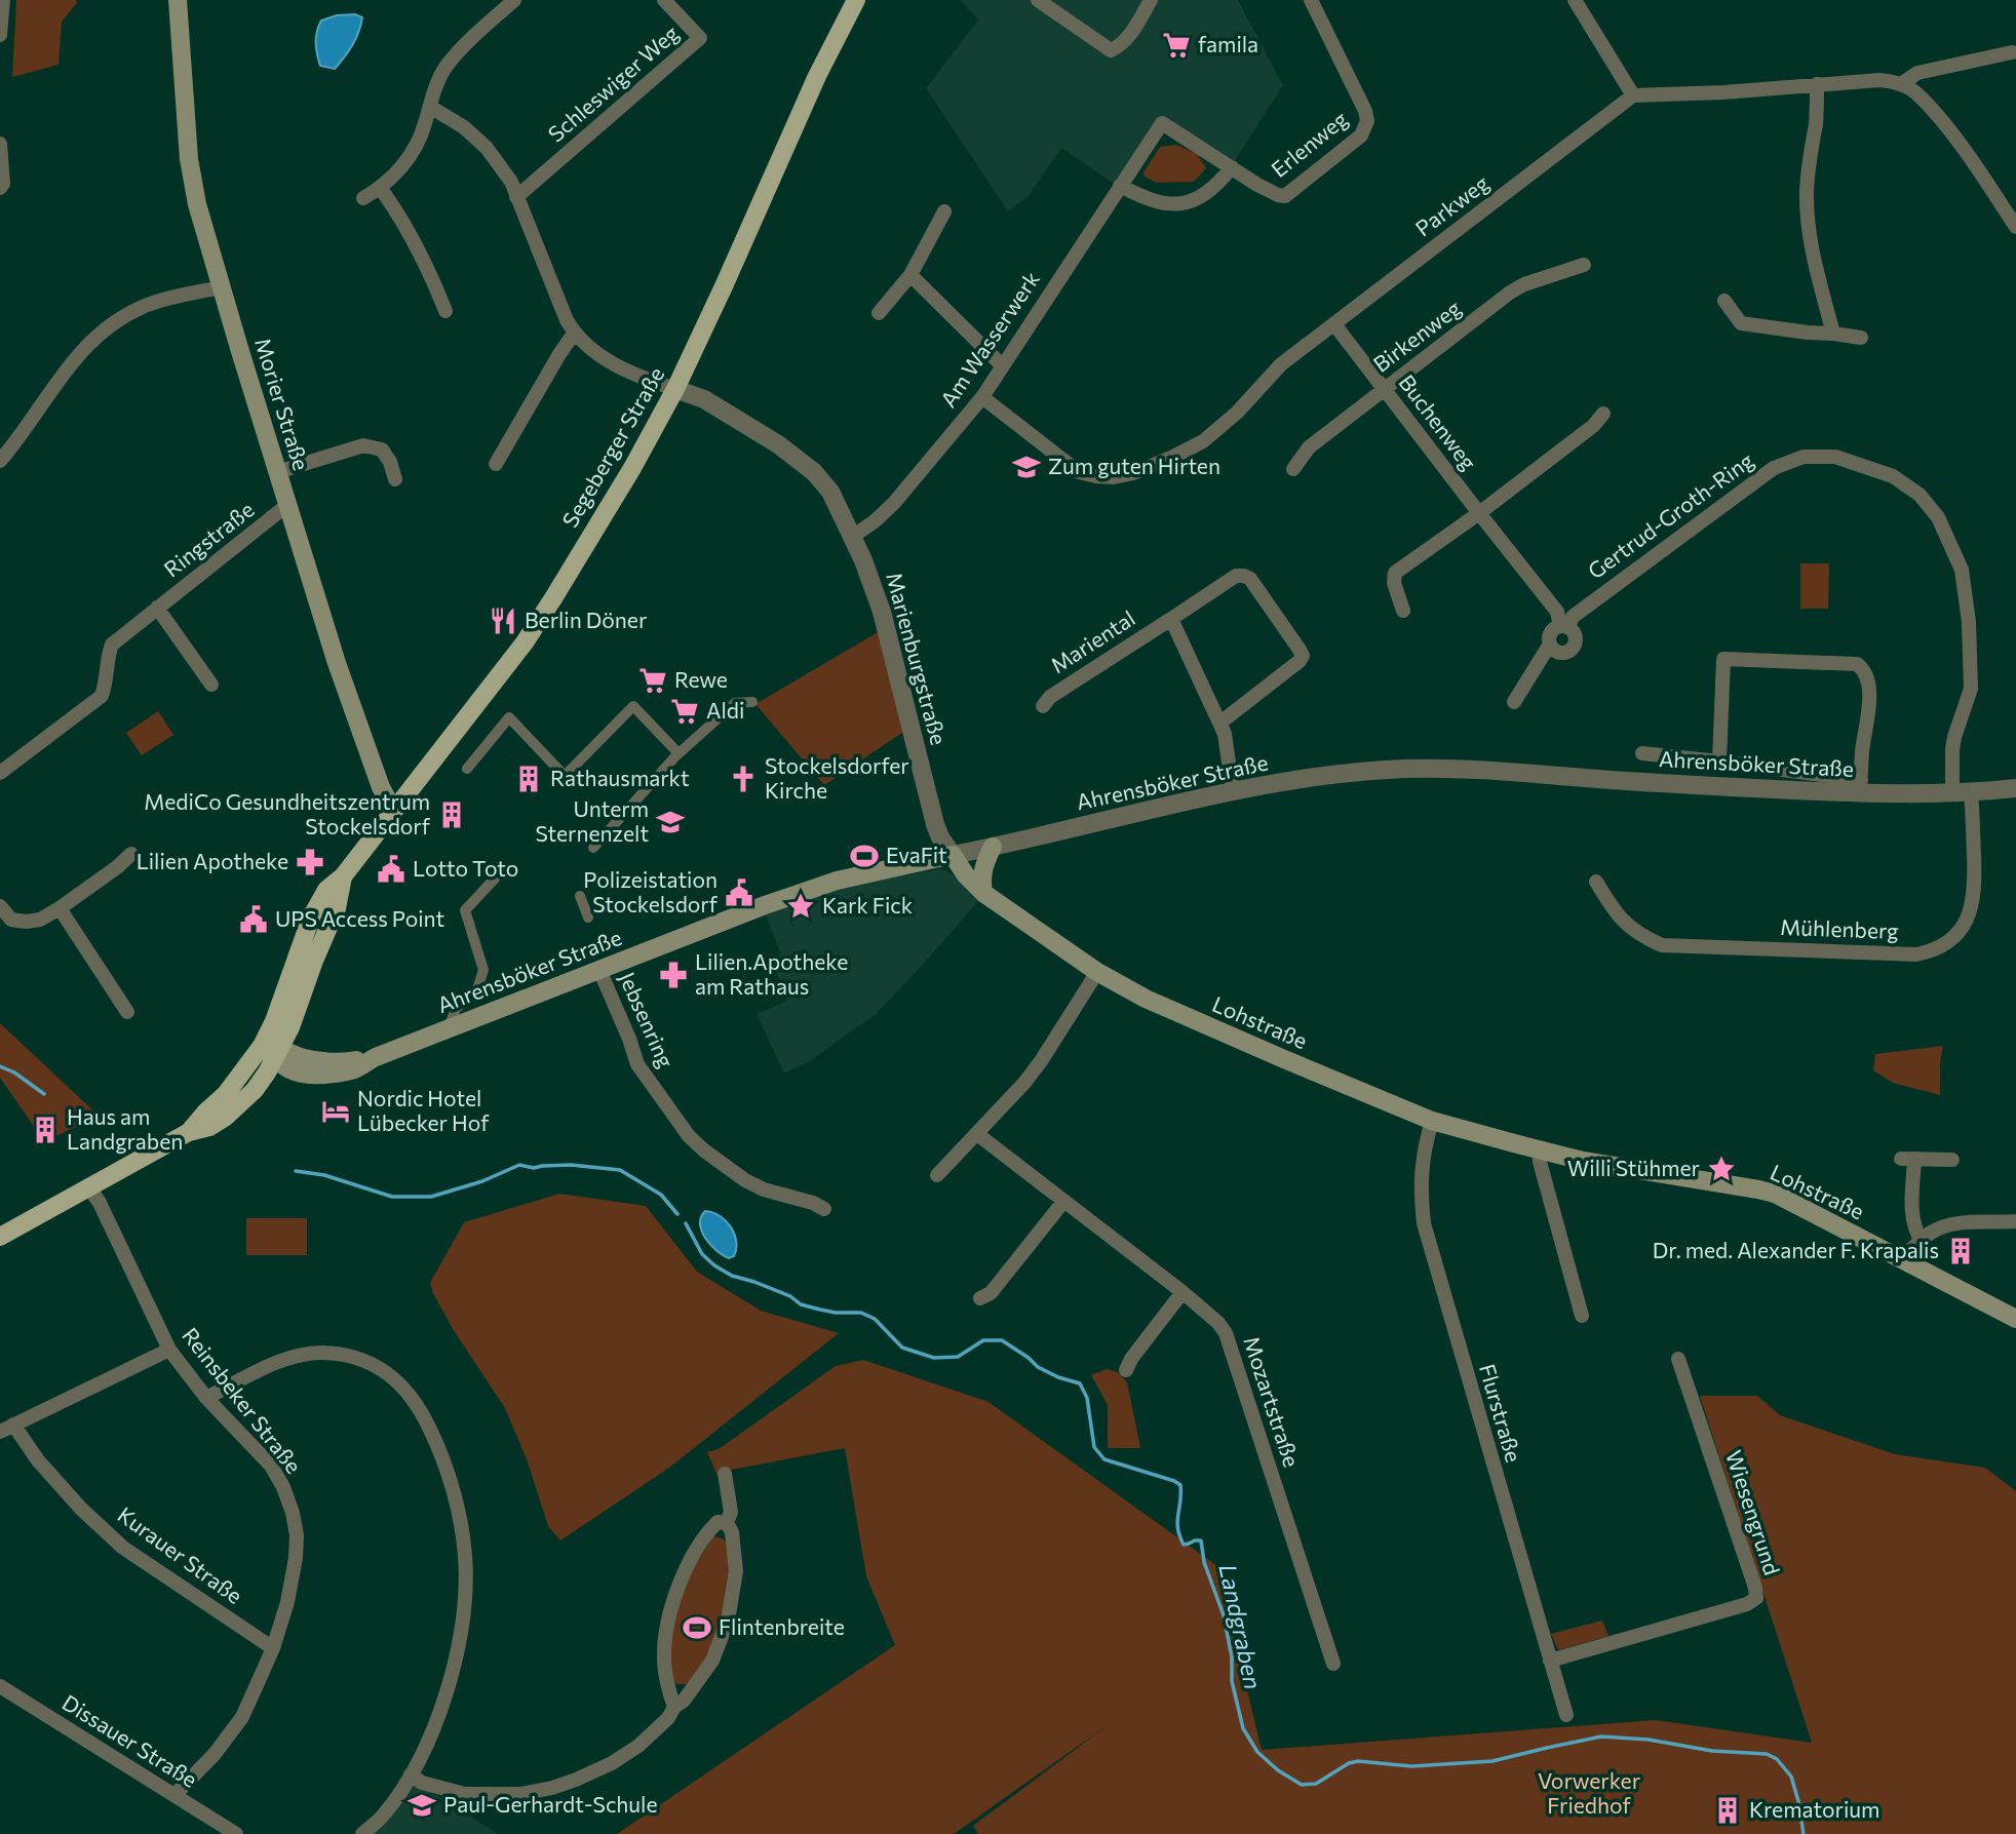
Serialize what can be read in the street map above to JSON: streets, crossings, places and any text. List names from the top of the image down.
{
  "streets": {
    "main road": [
      "Morier Straße",
      "Segeberger Straße",
      "Ahrensböker Straße",
      "Lohstraße"
    ],
    "street": [
      "Schleswiger Weg",
      "Erlenweg",
      "Parkweg",
      "Birkenweg",
      "Am Wasserwerk",
      "Buchenweg",
      "Gertrud-Groth-Ring",
      "Ringstraße",
      "Mariental",
      "Marienburgstraße",
      "Mühlenberg",
      "Jebsenring",
      "Reinsbeker Straße",
      "Mozartstraße",
      "Flurstraße",
      "Wiesengrund",
      "Kurauer Straße",
      "Dissauer Straße"
    ]
  },
  "crossings": [
    ["Erlenweg", "Am Wasserwerk"],
    ["Parkweg", "Am Wasserwerk"],
    ["Parkweg", "Buchenweg"],
    ["Birkenweg", "Buchenweg"],
    ["Am Wasserwerk", "Marienburgstraße"],
    ["Morier Straße", "Segeberger Straße"],
    ["Morier Straße", "Ringstraße"],
    ["Segeberger Straße", "Marienburgstraße"],
    ["Segeberger Straße", "Ahrensböker Straße"],
    ["Segeberger Straße", "Reinsbeker Straße"],
    ["Gertrud-Groth-Ring", "Ahrensböker Straße"],
    ["Gertrud-Groth-Ring", "Mühlenberg"],
    ["Mariental", "Ahrensböker Straße"],
    ["Marienburgstraße", "Ahrensböker Straße"],
    ["Marienburgstraße", "Lohstraße"],
    ["Ahrensböker Straße", "Mühlenberg"],
    ["Ahrensböker Straße", "Jebsenring"],
    ["Ahrensböker Straße", "Lohstraße"],
    ["Lohstraße", "Flurstraße"],
    ["Reinsbeker Straße", "Kurauer Straße"],
    ["Reinsbeker Straße", "Dissauer Straße"],
    ["Flurstraße", "Wiesengrund"]
  ],
  "water": ["Landgraben"],
  "parks": ["Vorwerker Friedhof"],
  "places": {
    "supermarket": ["famila", "Rewe", "Aldi"],
    "school or university": ["Zum guten Hirten", "Unterm Sternenzelt", "Paul-Gerhardt-Schule"],
    "restaurant": ["Berlin Döner"],
    "building": [
      "Rathausmarkt",
      "MediCo Gesundheitszentrum Stockelsdorf",
      "Haus am Landgraben",
      "Dr. med. Alexander F. Krapalis",
      "Krematorium"
    ],
    "church": ["Stockelsdorfer Kirche"],
    "sports": ["EvaFit", "Flintenbreite"],
    "pharmacy": ["Lilien Apotheke", "Lilien.Apotheke am Rathaus"],
    "public building": ["Lotto Toto", "Polizeistation Stockelsdorf", "UPS Access Point"],
    "place": ["Kark Fick", "Willi Stühmer"],
    "hotel": ["Nordic Hotel Lübecker Hof"]
  }
}
